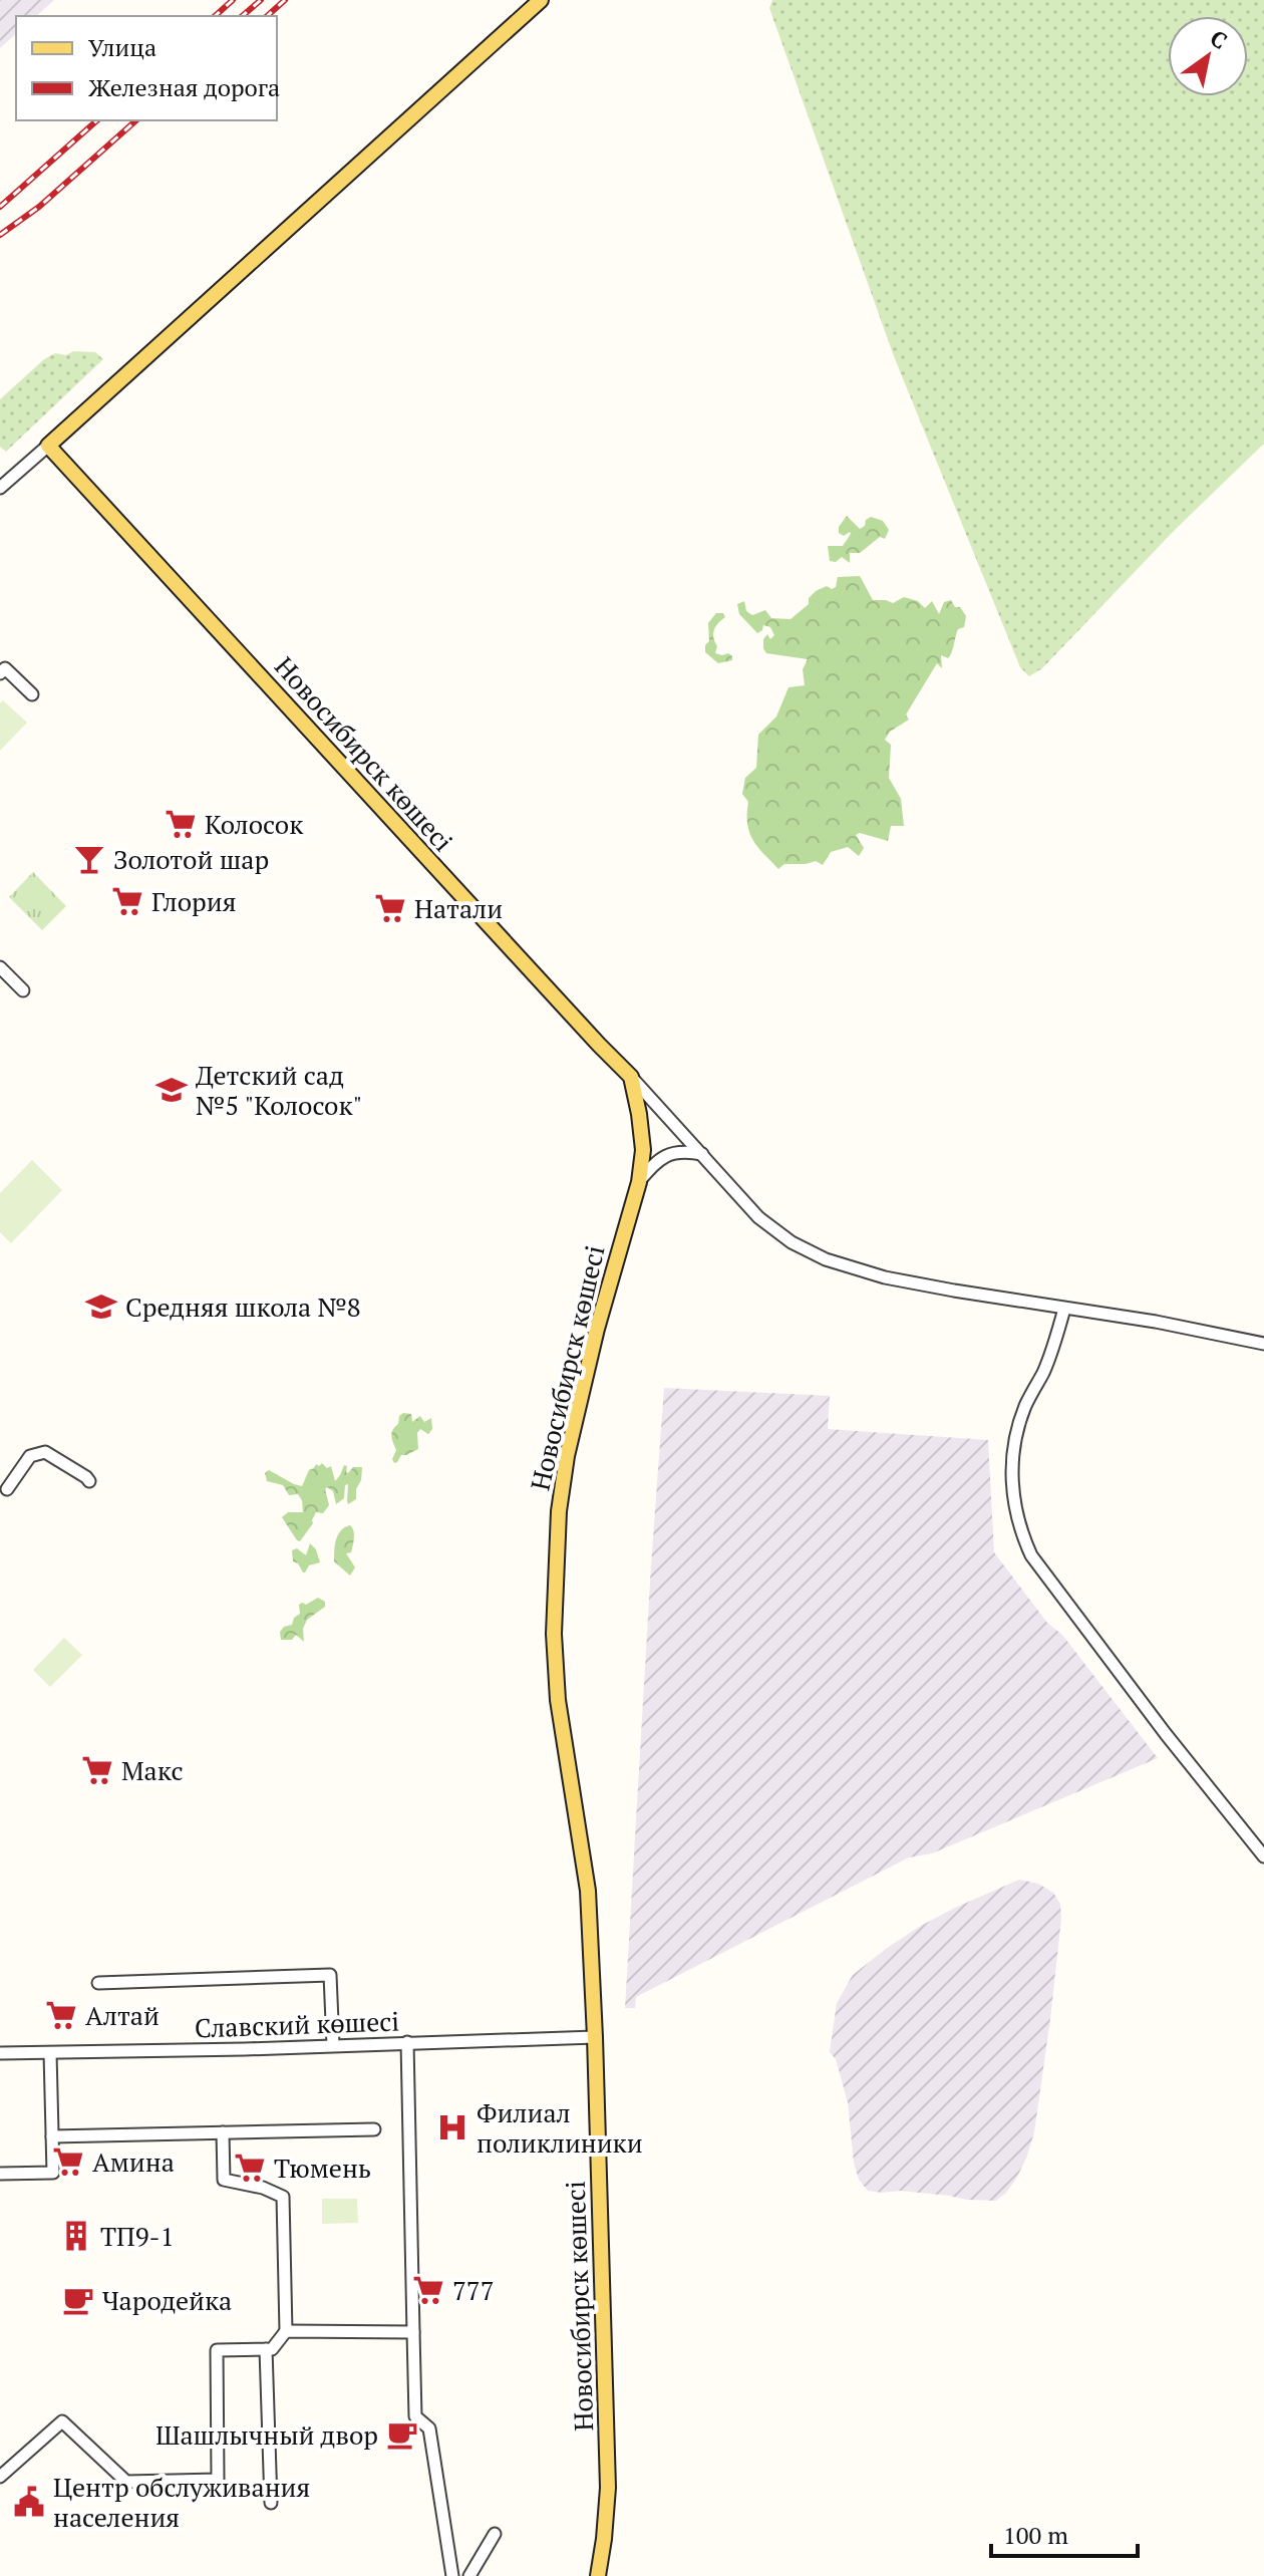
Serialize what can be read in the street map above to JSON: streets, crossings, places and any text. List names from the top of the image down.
{
  "streets": {
    "main road": ["Новосибирск көшесі"],
    "street": ["Славский көшесі"]
  },
  "crossings": [
    ["Новосибирск көшесі", "Славский көшесі"]
  ],
  "places": {
    "supermarket": [
      "Колосок",
      "Глория",
      "Натали",
      "Макс",
      "Алтай",
      "Амина",
      "Тюмень",
      "777"
    ],
    "bar": ["Золотой шар"],
    "school or university": ["Детский сад №5 \"Колосок\"", "Средняя школа №8"],
    "hospital": ["Филиал поликлиники"],
    "building": ["ТП9-1"],
    "cafe": ["Чародейка", "Шашлычный двор"],
    "public building": ["Центр обслуживания населения"]
  },
  "legend": ["Улица", "Железная дорога"],
  "scale_bar": "100 m",
  "north": "top right"
}
